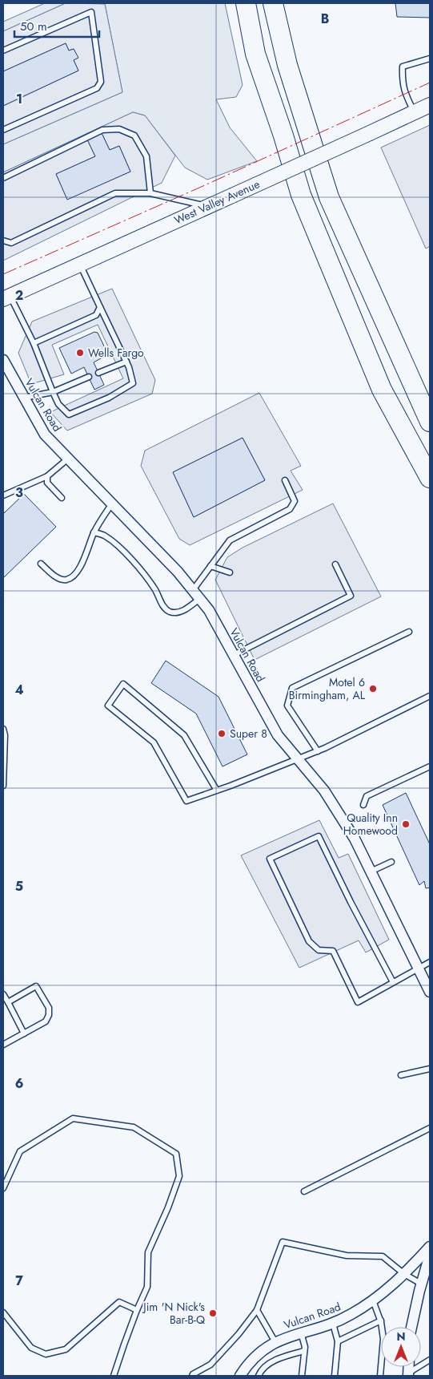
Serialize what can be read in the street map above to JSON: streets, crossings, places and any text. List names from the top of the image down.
{
  "streets": {
    "street": ["West Valley Avenue", "Vulcan Road"]
  },
  "places": [
    "Wells Fargo",
    "Motel 6 Birmingham, AL",
    "Super 8",
    "Quality Inn Homewood",
    "Jim 'N Nick's Bar-B-Q"
  ],
  "scale_bar": "50 m",
  "north": "top",
  "grid": {
    "columns": ["B"],
    "rows": [
      "1",
      "2",
      "3",
      "4",
      "5",
      "6",
      "7"
    ]
  }
}
